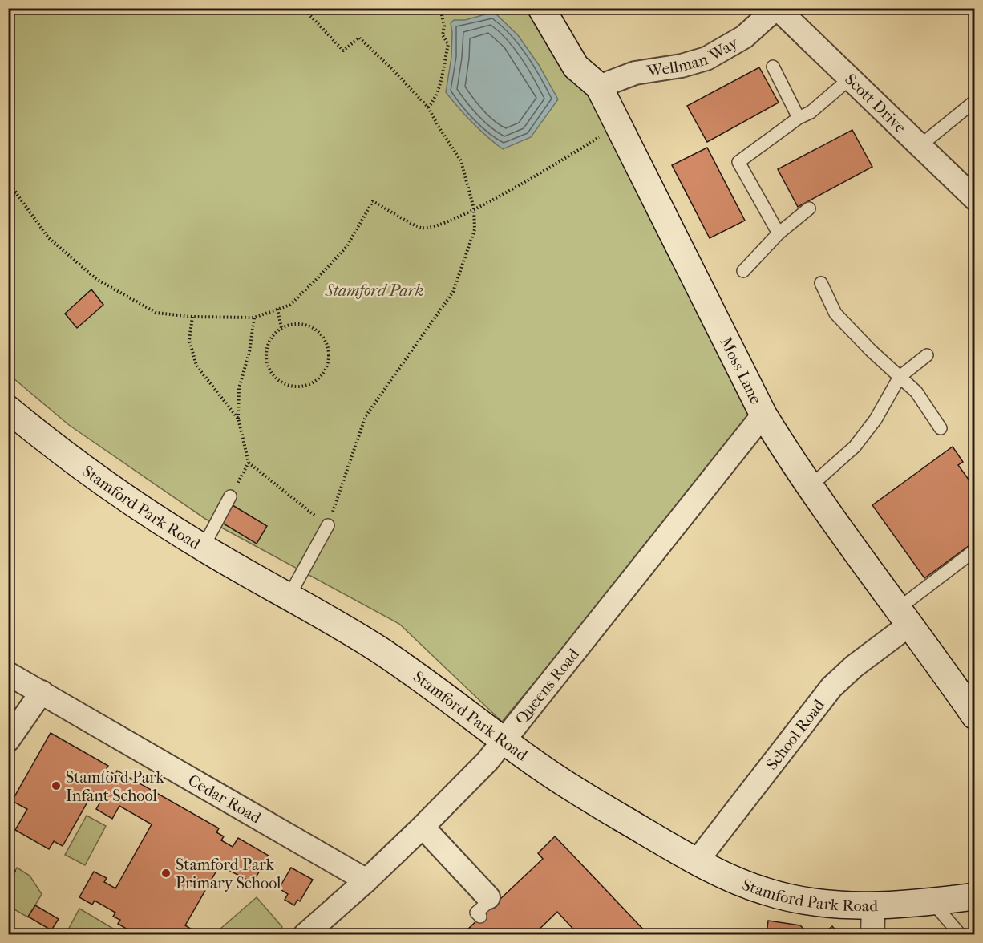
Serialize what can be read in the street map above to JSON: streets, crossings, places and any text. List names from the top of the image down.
{
  "streets": {
    "street": [
      "Wellman Way",
      "Scott Drive",
      "Moss Lane",
      "Stamford Park Road",
      "Queens Road",
      "School Road",
      "Cedar Road"
    ]
  },
  "crossings": [
    ["Wellman Way", "Scott Drive"],
    ["Wellman Way", "Moss Lane"],
    ["Moss Lane", "Queens Road"],
    ["Moss Lane", "School Road"],
    ["Stamford Park Road", "Queens Road"],
    ["Stamford Park Road", "School Road"],
    ["Queens Road", "Cedar Road"]
  ],
  "parks": ["Stamford Park"],
  "places": ["Stamford Park Infant School", "Stamford Park Primary School"]
}
